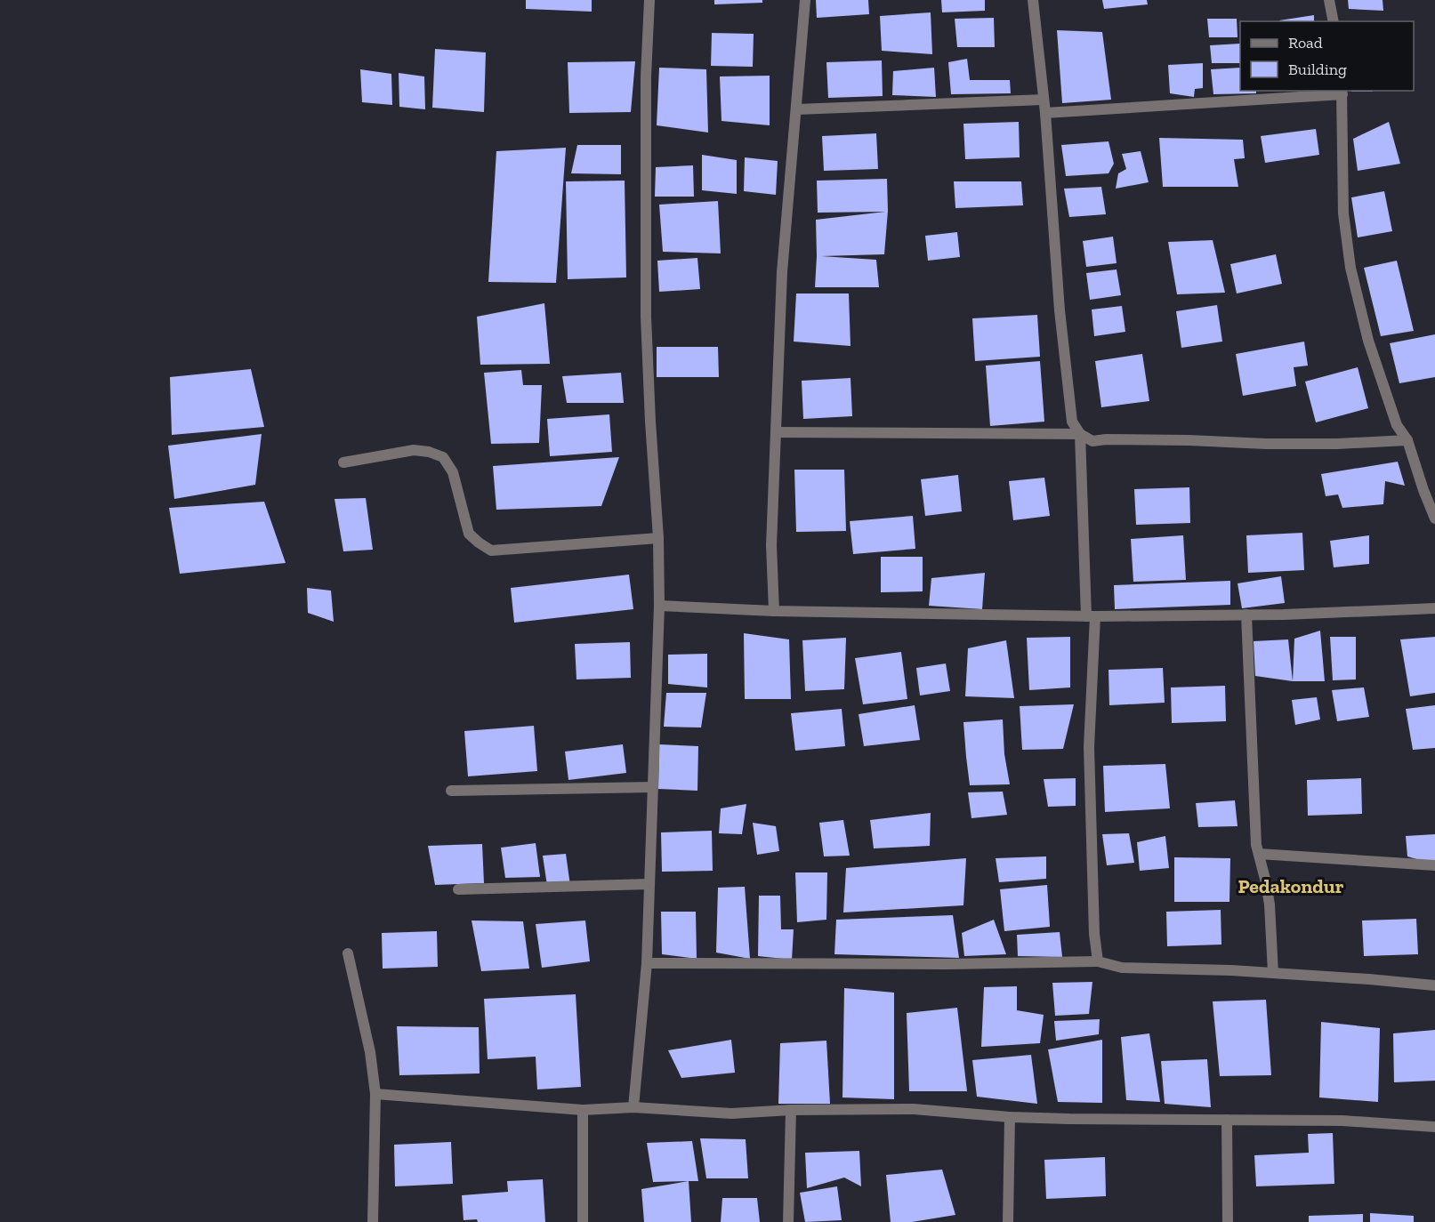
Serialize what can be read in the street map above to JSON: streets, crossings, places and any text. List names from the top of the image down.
{
  "districts": ["Pedakondur"],
  "legend": ["Road", "Building"]
}
